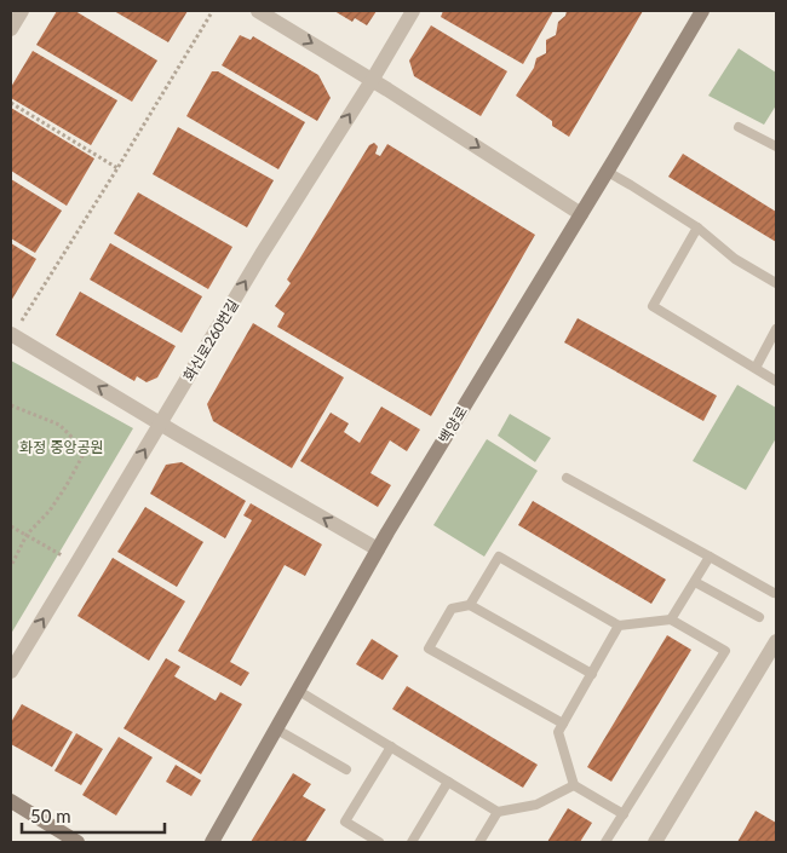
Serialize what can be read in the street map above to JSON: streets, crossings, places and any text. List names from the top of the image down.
{
  "streets": {
    "street": ["화신로260번길", "백양로"]
  },
  "one_way": ["화신로260번길"],
  "parks": ["화정 중앙공원"],
  "scale_bar": "50 m"
}
